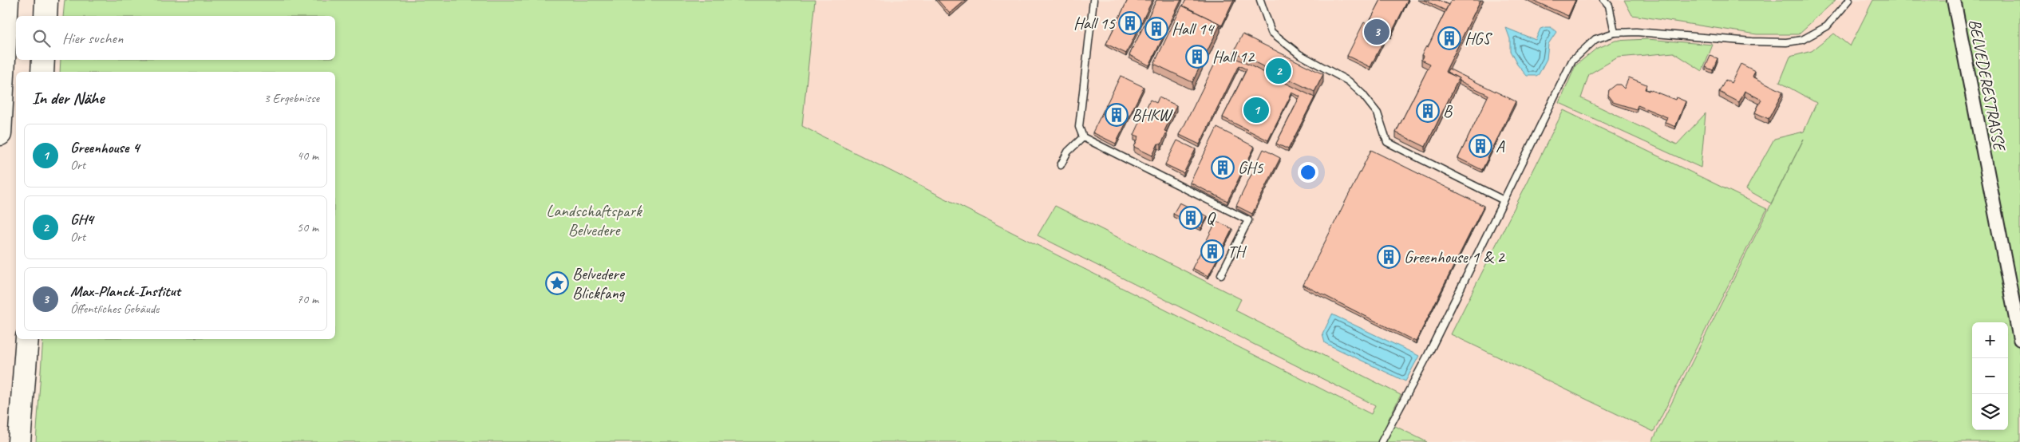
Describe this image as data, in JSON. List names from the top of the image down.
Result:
{
  "streets": {
    "street": ["BELVEDERESTRASSE"]
  },
  "parks": ["Landschaftspark Belvedere"],
  "places": {
    "building": [
      "Hall 15",
      "Hall 14",
      "HGS",
      "Hall 12",
      "B",
      "BHKW",
      "A",
      "GH5",
      "Q",
      "TH",
      "Greenhouse 1 & 2"
    ],
    "place": ["Belvedere Blickfang"]
  },
  "page": {
    "search": "Hier suchen",
    "pins": ["3", "2", "1"],
    "heading": ["In der Nähe", "3 Ergebnisse"],
    "list": [
      {
        "mark": "1",
        "name": "Greenhouse 4",
        "note": "Ort",
        "value": "40 m"
      },
      {
        "mark": "2",
        "name": "GH4",
        "note": "Ort",
        "value": "50 m"
      },
      {
        "mark": "3",
        "name": "Max-Planck-Institut",
        "note": "Öffentliches Gebäude",
        "value": "70 m"
      }
    ],
    "map_buttons": ["+", "−"]
  }
}
